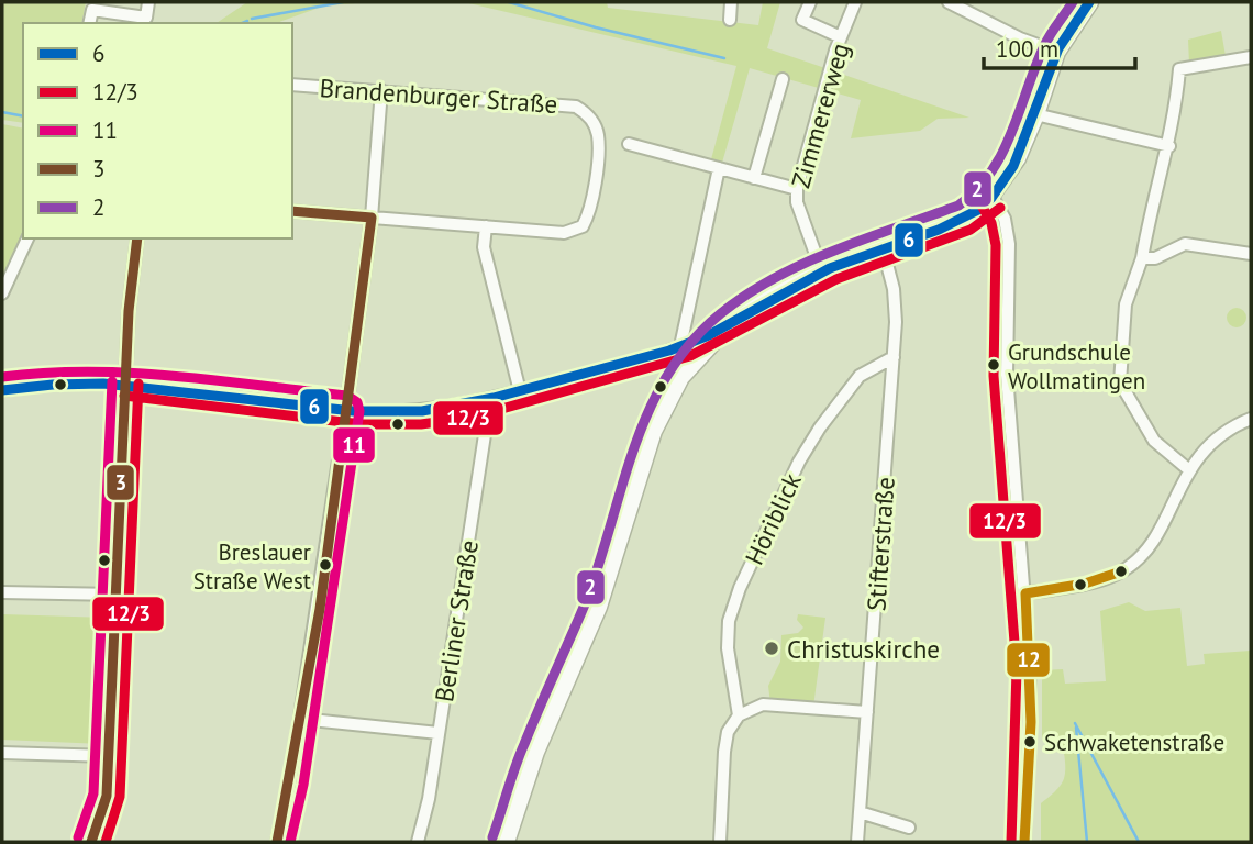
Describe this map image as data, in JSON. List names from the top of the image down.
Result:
{
  "streets": {
    "street": [
      "Brandenburger Straße",
      "Zimmererweg",
      "Höriblick",
      "Stifterstraße",
      "Berliner Straße"
    ]
  },
  "crossings": [
    ["Höriblick", "Stifterstraße"]
  ],
  "places": [
    "Grundschule Wollmatingen",
    "Breslauer Straße West",
    "Christuskirche",
    "Schwaketenstraße"
  ],
  "lines": [
    "transit line 6",
    "transit line 2",
    "transit line 12/3",
    "transit line 3",
    "transit line 11",
    "transit line 12"
  ],
  "legend": [
    "6",
    "12/3",
    "11",
    "3",
    "2"
  ],
  "scale_bar": "100 m"
}
